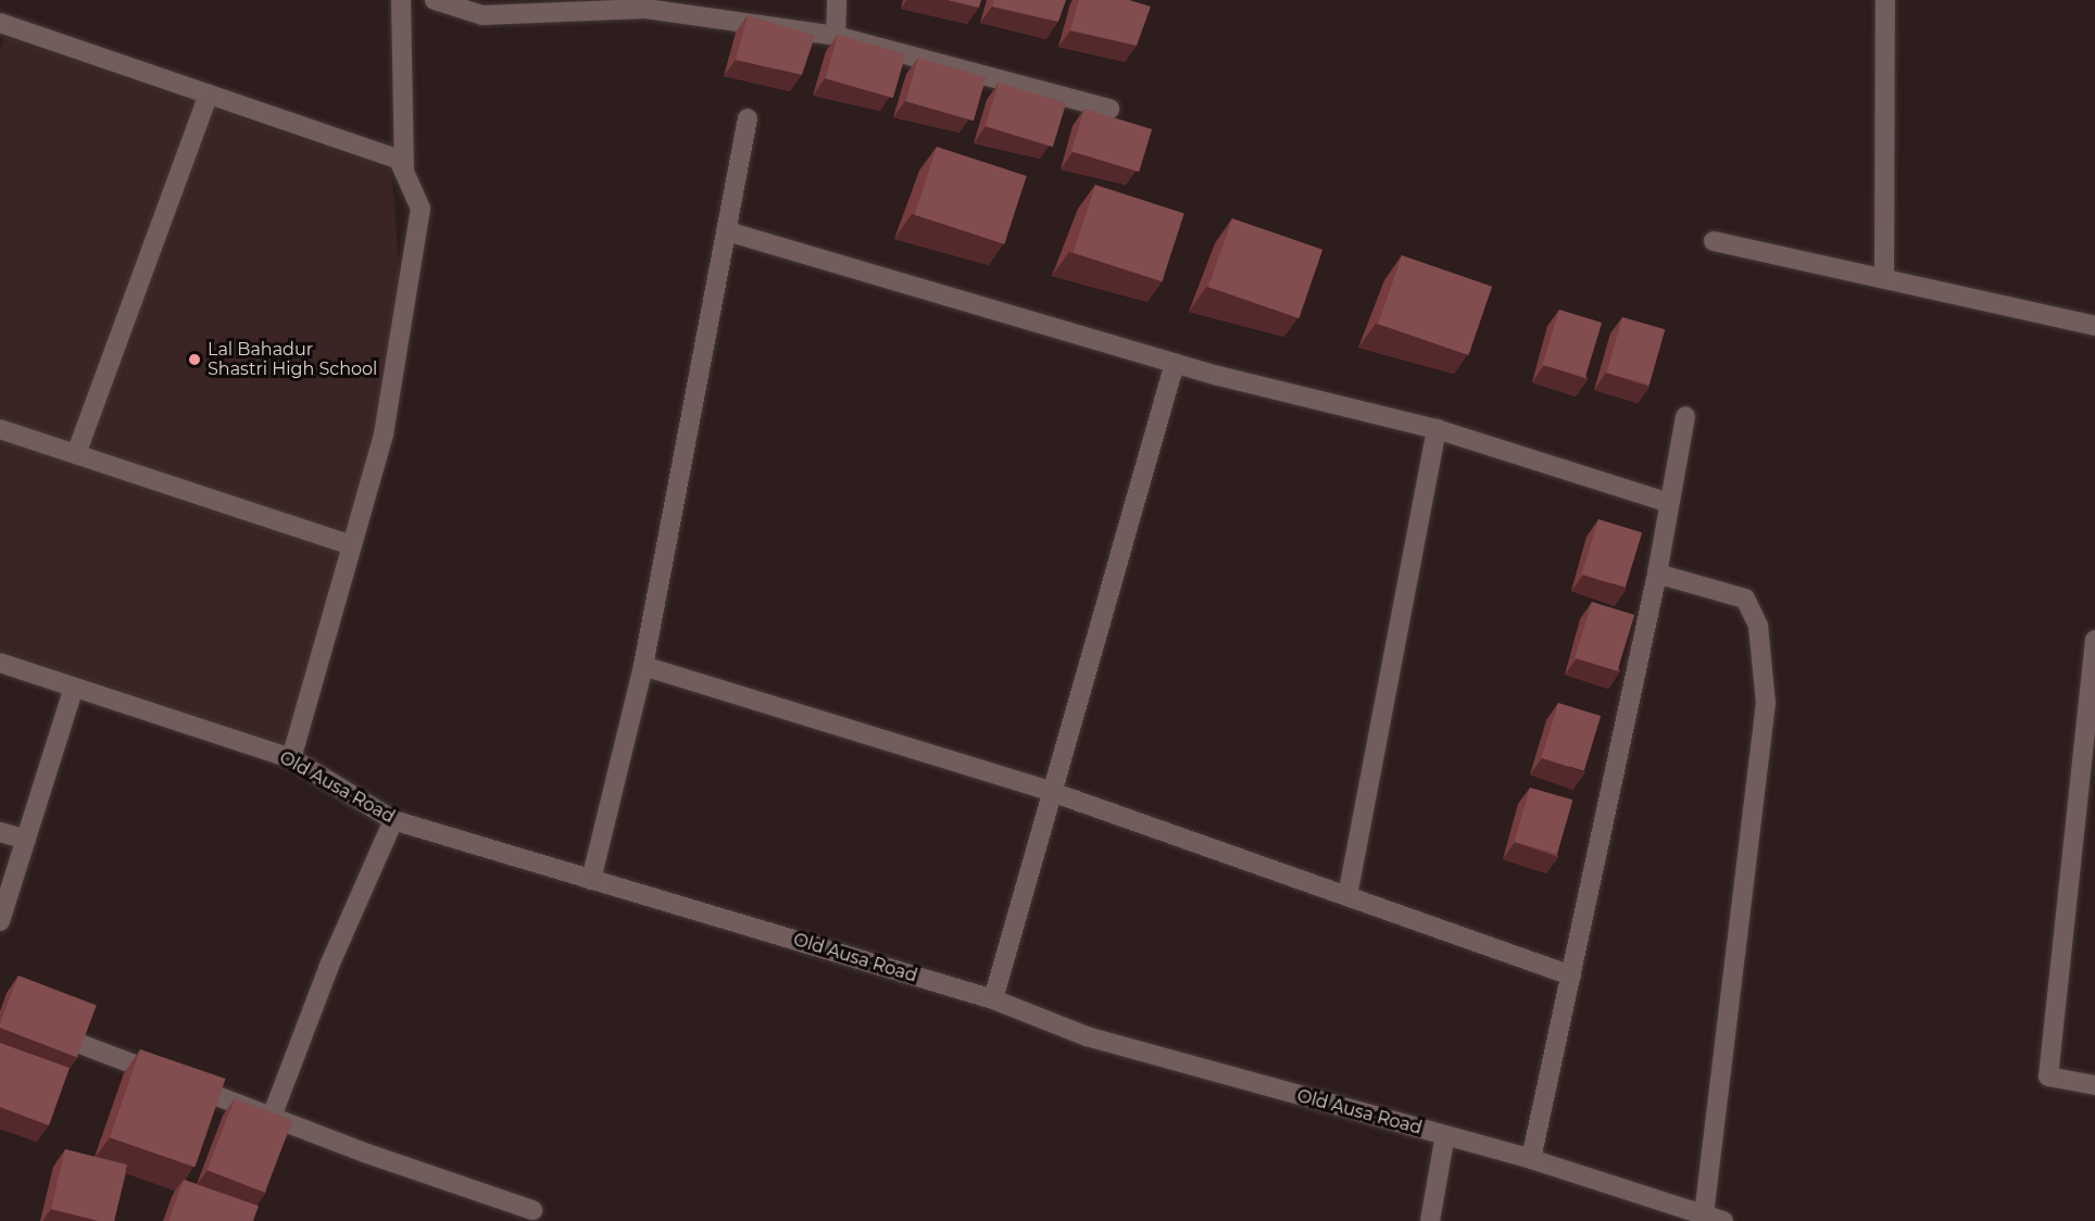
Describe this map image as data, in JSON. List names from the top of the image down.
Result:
{
  "streets": {
    "street": ["Old Ausa Road"]
  },
  "places": ["Lal Bahadur Shastri High School"]
}
